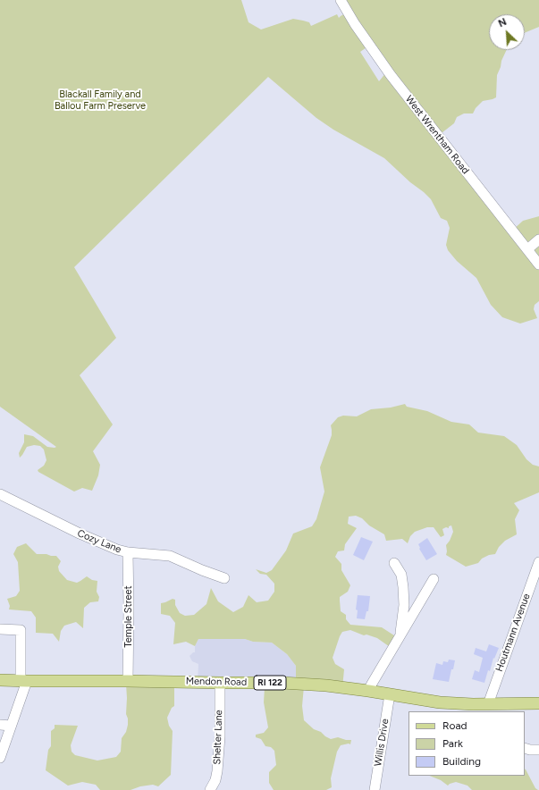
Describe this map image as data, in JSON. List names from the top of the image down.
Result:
{
  "streets": {
    "main road": ["Mendon Road", "RI 122"],
    "street": [
      "West Wrentham Road",
      "Cozy Lane",
      "Temple Street",
      "Houtmann Avenue",
      "Shelter Lane",
      "Willis Drive"
    ]
  },
  "crossings": [
    ["Cozy Lane", "Temple Street"],
    ["Temple Street", "Mendon Road"],
    ["Houtmann Avenue", "Mendon Road"],
    ["Mendon Road", "Shelter Lane"],
    ["Mendon Road", "Willis Drive"]
  ],
  "parks": ["Blackall Family and Ballou Farm Preserve"],
  "legend": ["Road", "Park", "Building"],
  "north": "top left"
}
